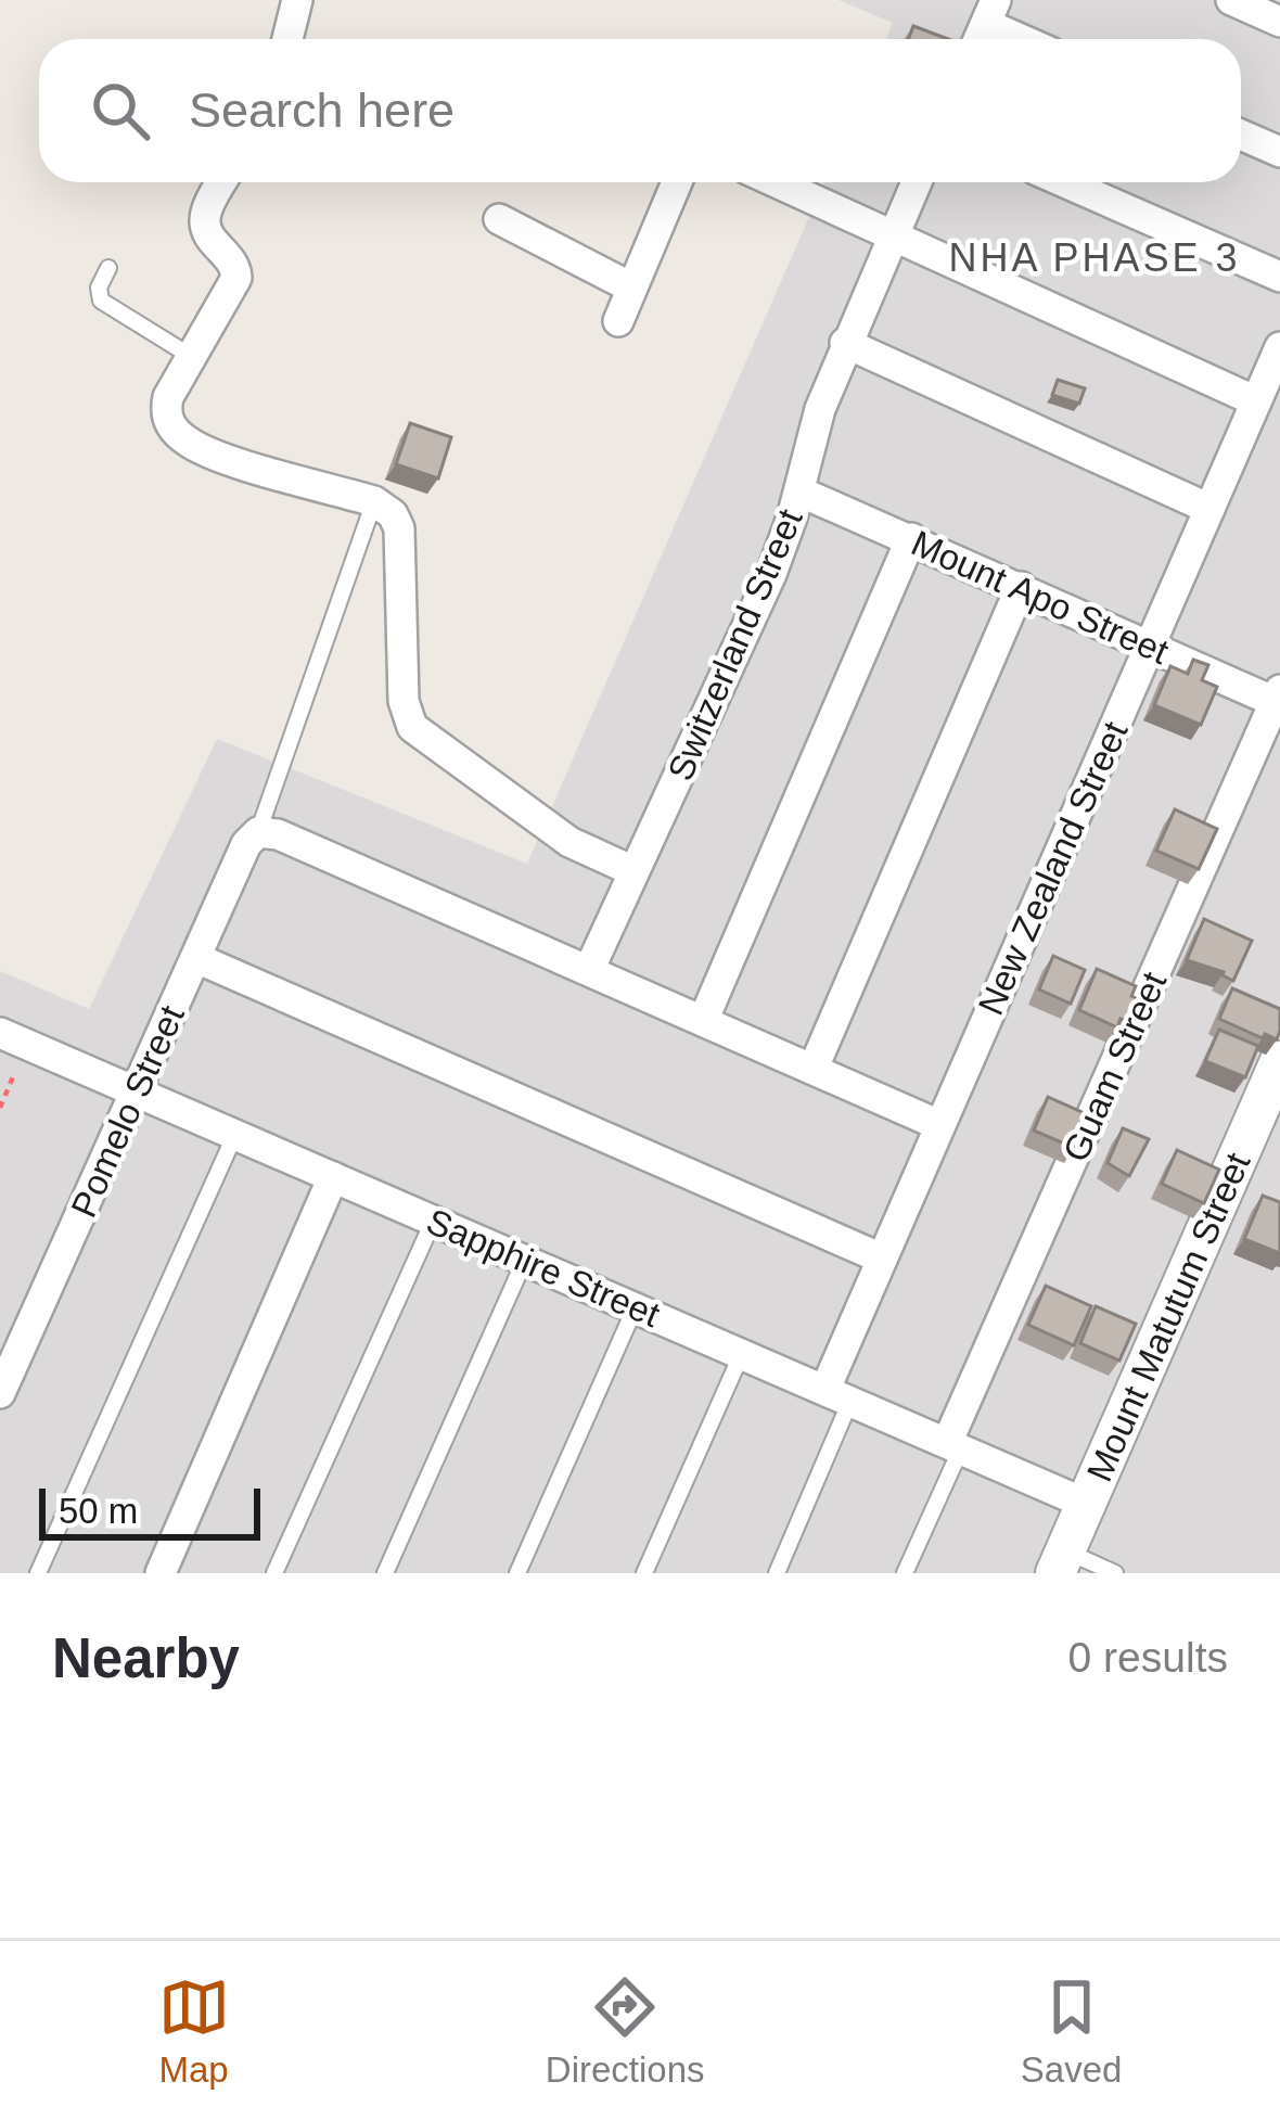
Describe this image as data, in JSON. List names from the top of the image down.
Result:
{
  "streets": {
    "street": [
      "Mount Apo Street",
      "Switzerland Street",
      "New Zealand Street",
      "Guam Street",
      "Pomelo Street",
      "Sapphire Street",
      "Mount Matutum Street"
    ]
  },
  "crossings": [
    ["Mount Apo Street", "Switzerland Street"],
    ["Mount Apo Street", "New Zealand Street"],
    ["Mount Apo Street", "Guam Street"],
    ["New Zealand Street", "Sapphire Street"],
    ["Guam Street", "Sapphire Street"],
    ["Pomelo Street", "Sapphire Street"],
    ["Sapphire Street", "Mount Matutum Street"]
  ],
  "districts": ["NHA PHASE 3"],
  "scale_bar": "50 m",
  "page": {
    "search": "Search here",
    "scale": "50 m",
    "heading": ["Nearby", "0 results"],
    "nav": ["Map", "Directions", "Saved"]
  }
}
